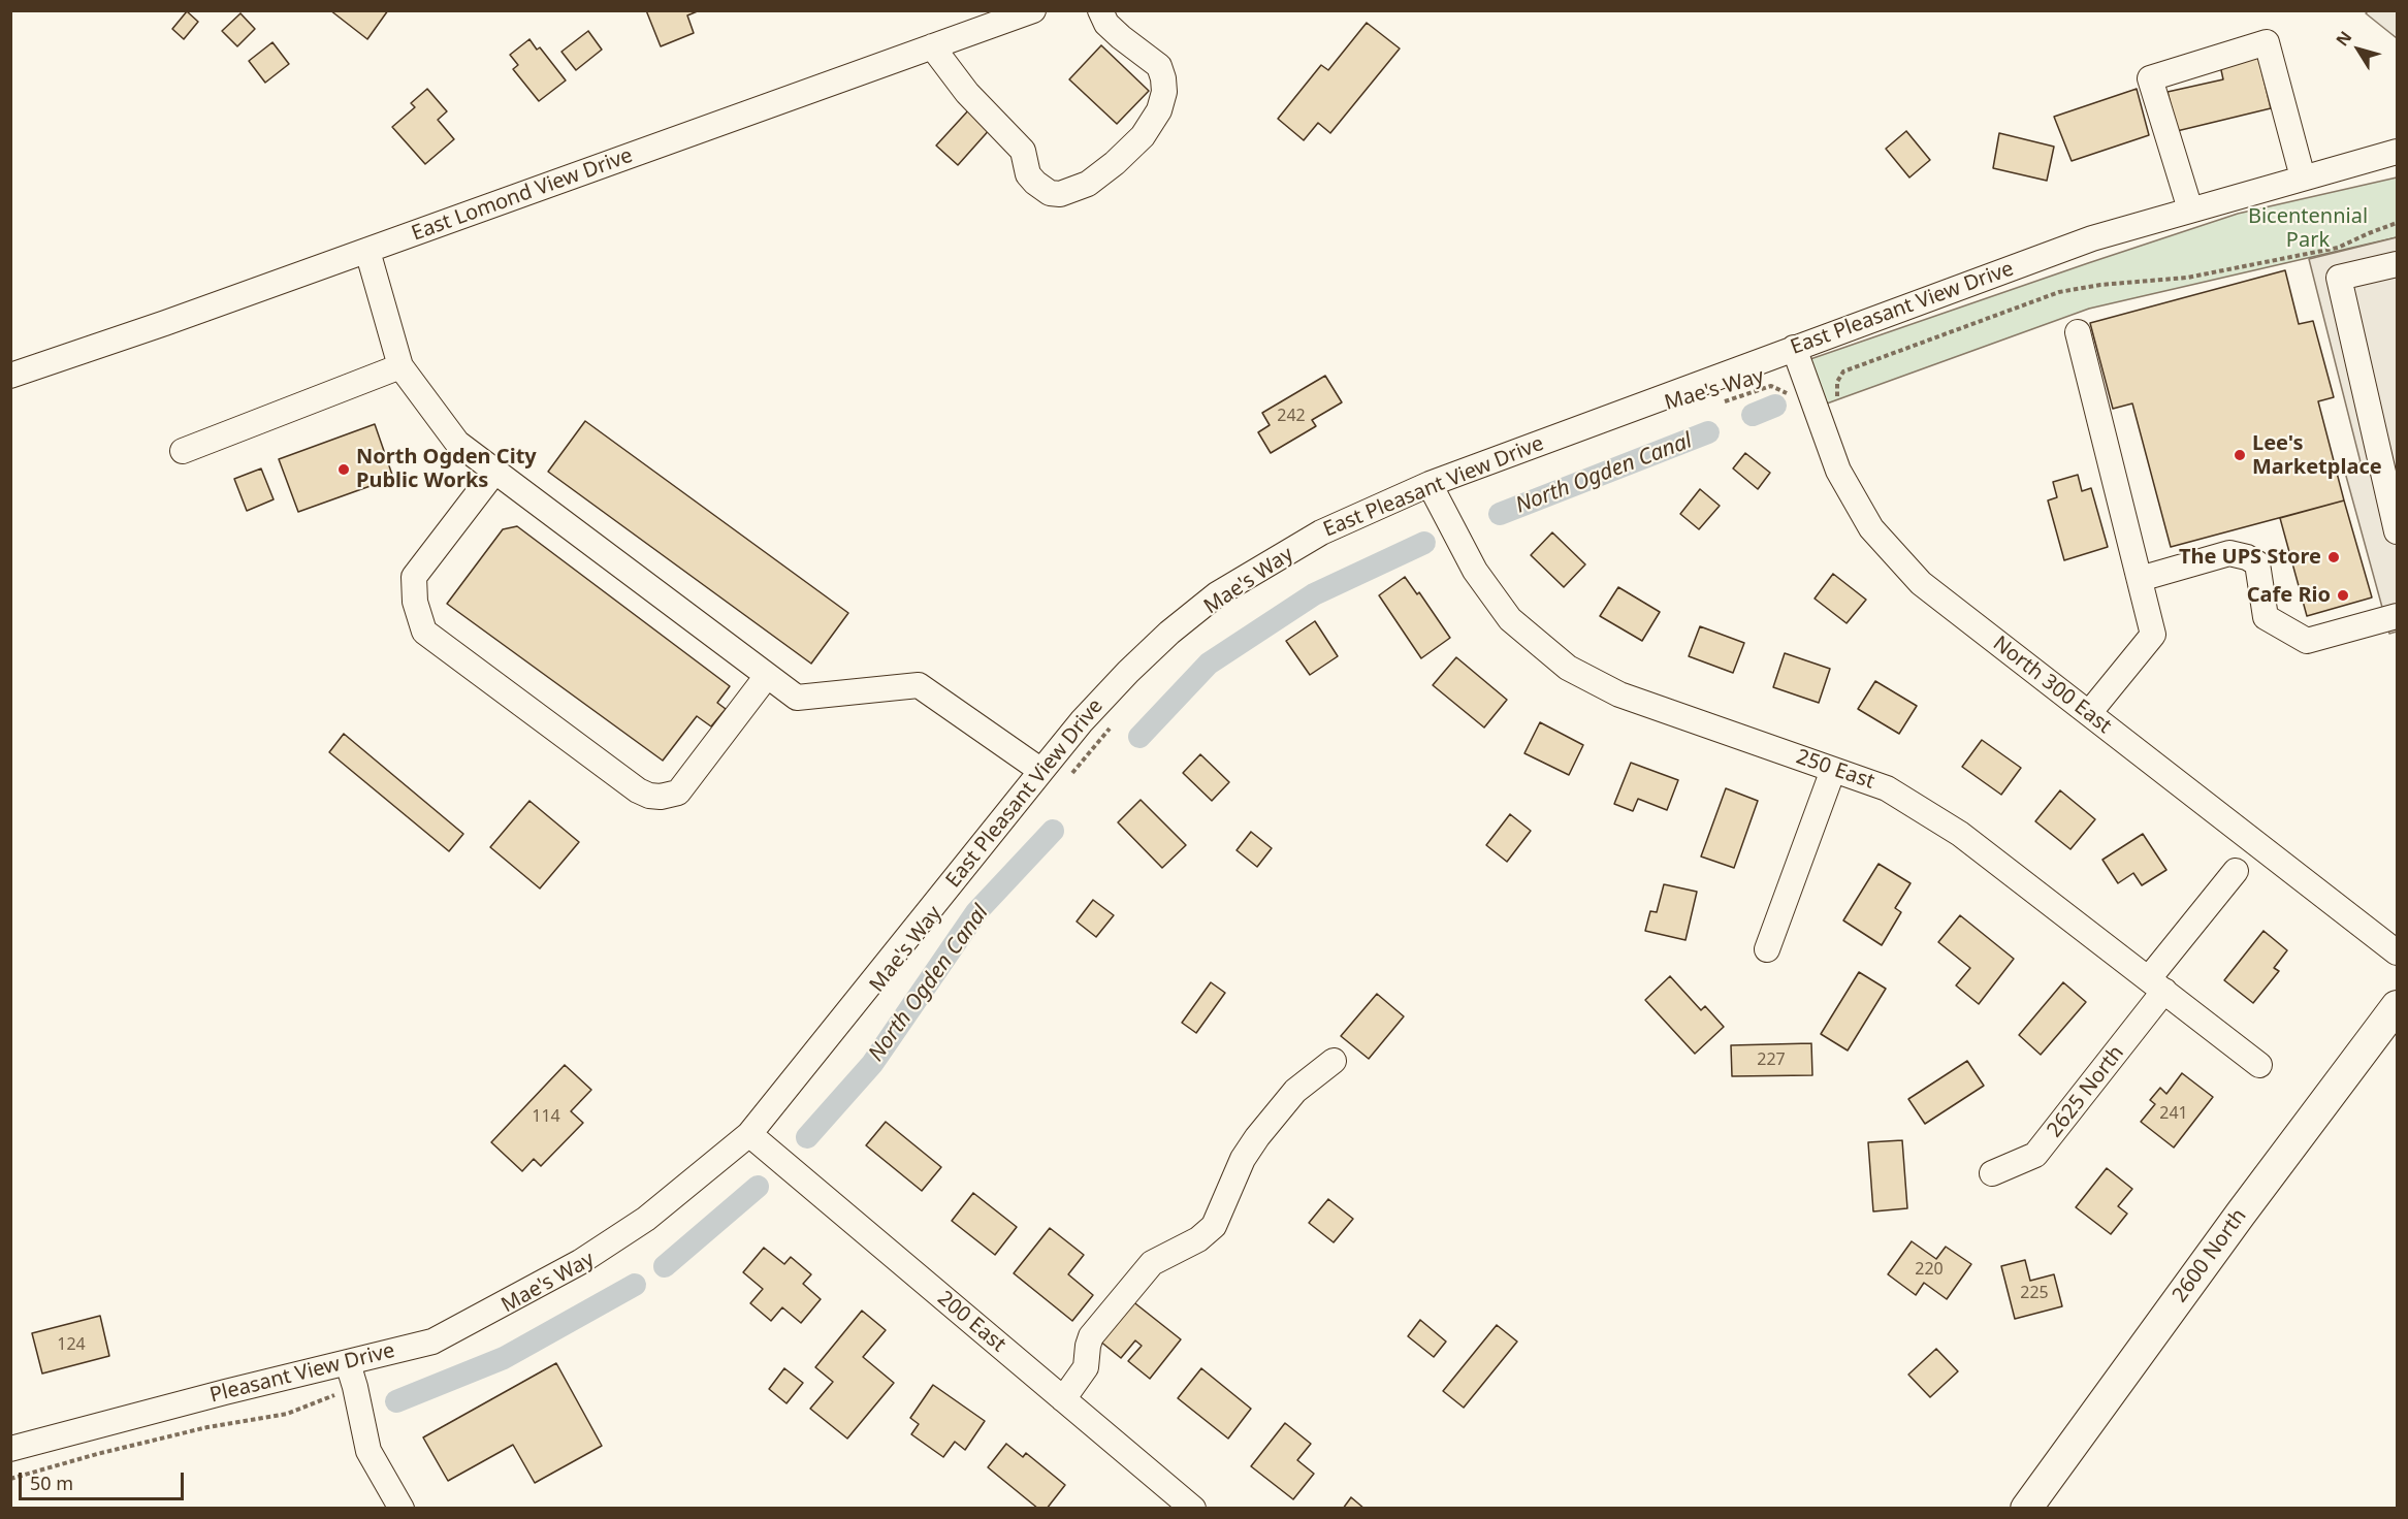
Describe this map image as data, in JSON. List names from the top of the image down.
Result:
{
  "streets": {
    "main road": ["2600 North"],
    "street": [
      "East Lomond View Drive",
      "East Pleasant View Drive",
      "North 300 East",
      "250 East",
      "2625 North",
      "200 East",
      "Pleasant View Drive"
    ],
    "path": ["Mae's Way"]
  },
  "crossings": [
    ["East Pleasant View Drive", "North 300 East"],
    ["East Pleasant View Drive", "250 East"],
    ["East Pleasant View Drive", "200 East"],
    ["East Pleasant View Drive", "Pleasant View Drive"],
    ["250 East", "2625 North"]
  ],
  "water": ["North Ogden Canal"],
  "parks": ["Bicentennial Park"],
  "places": [
    "Lee's Marketplace",
    "North Ogden City Public Works",
    "The UPS Store",
    "Cafe Rio"
  ],
  "house_numbers": [
    "242",
    "227",
    "241",
    "114",
    "220",
    "225",
    "124"
  ],
  "scale_bar": "50 m",
  "north": "top left"
}
